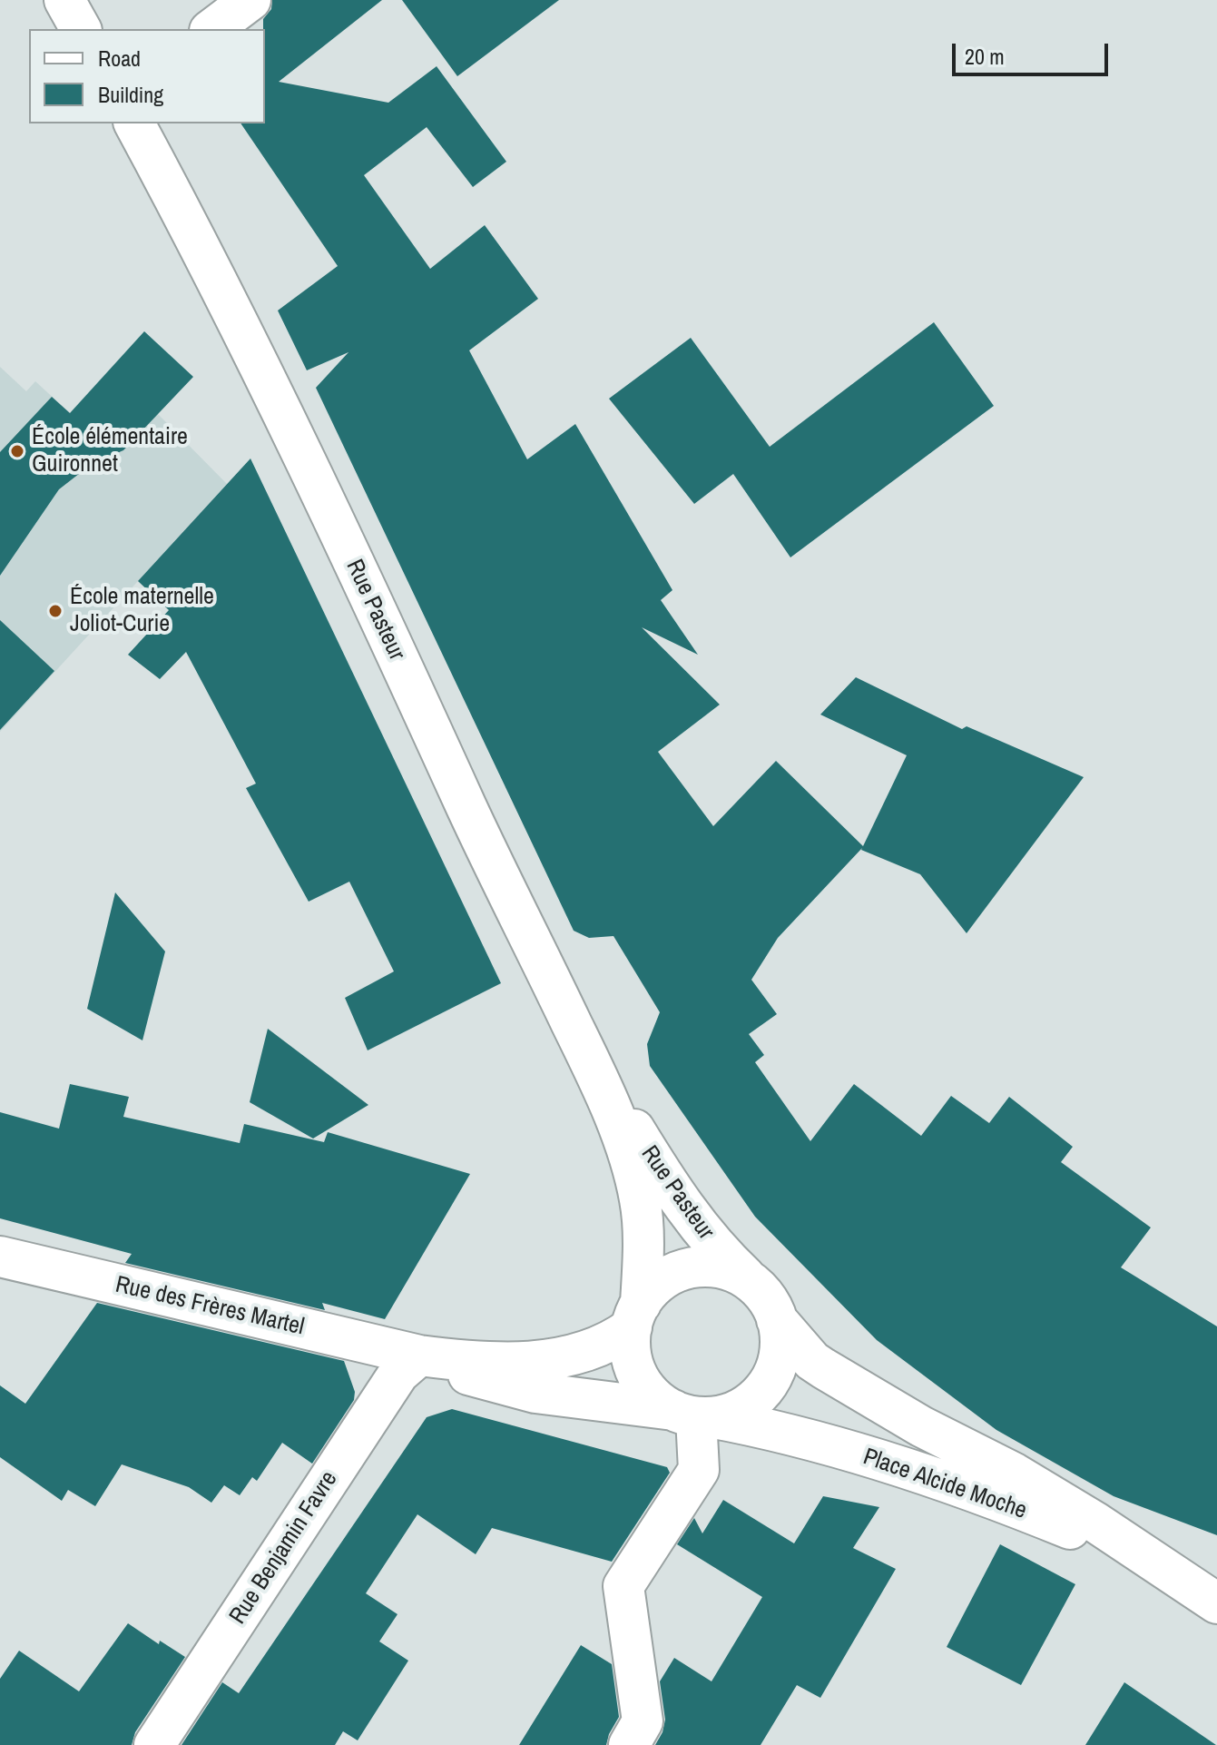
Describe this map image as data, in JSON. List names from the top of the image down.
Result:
{
  "streets": {
    "street": [
      "Rue Pasteur",
      "Rue des Frères Martel",
      "Place Alcide Moche",
      "Rue Benjamin Favre"
    ]
  },
  "crossings": [
    ["Rue Pasteur", "Rue des Frères Martel"],
    ["Rue Pasteur", "Place Alcide Moche"],
    ["Rue des Frères Martel", "Place Alcide Moche"],
    ["Rue des Frères Martel", "Rue Benjamin Favre"]
  ],
  "places": ["École élémentaire Guironnet", "École maternelle Joliot-Curie"],
  "legend": ["Road", "Building"],
  "scale_bar": "20 m"
}
